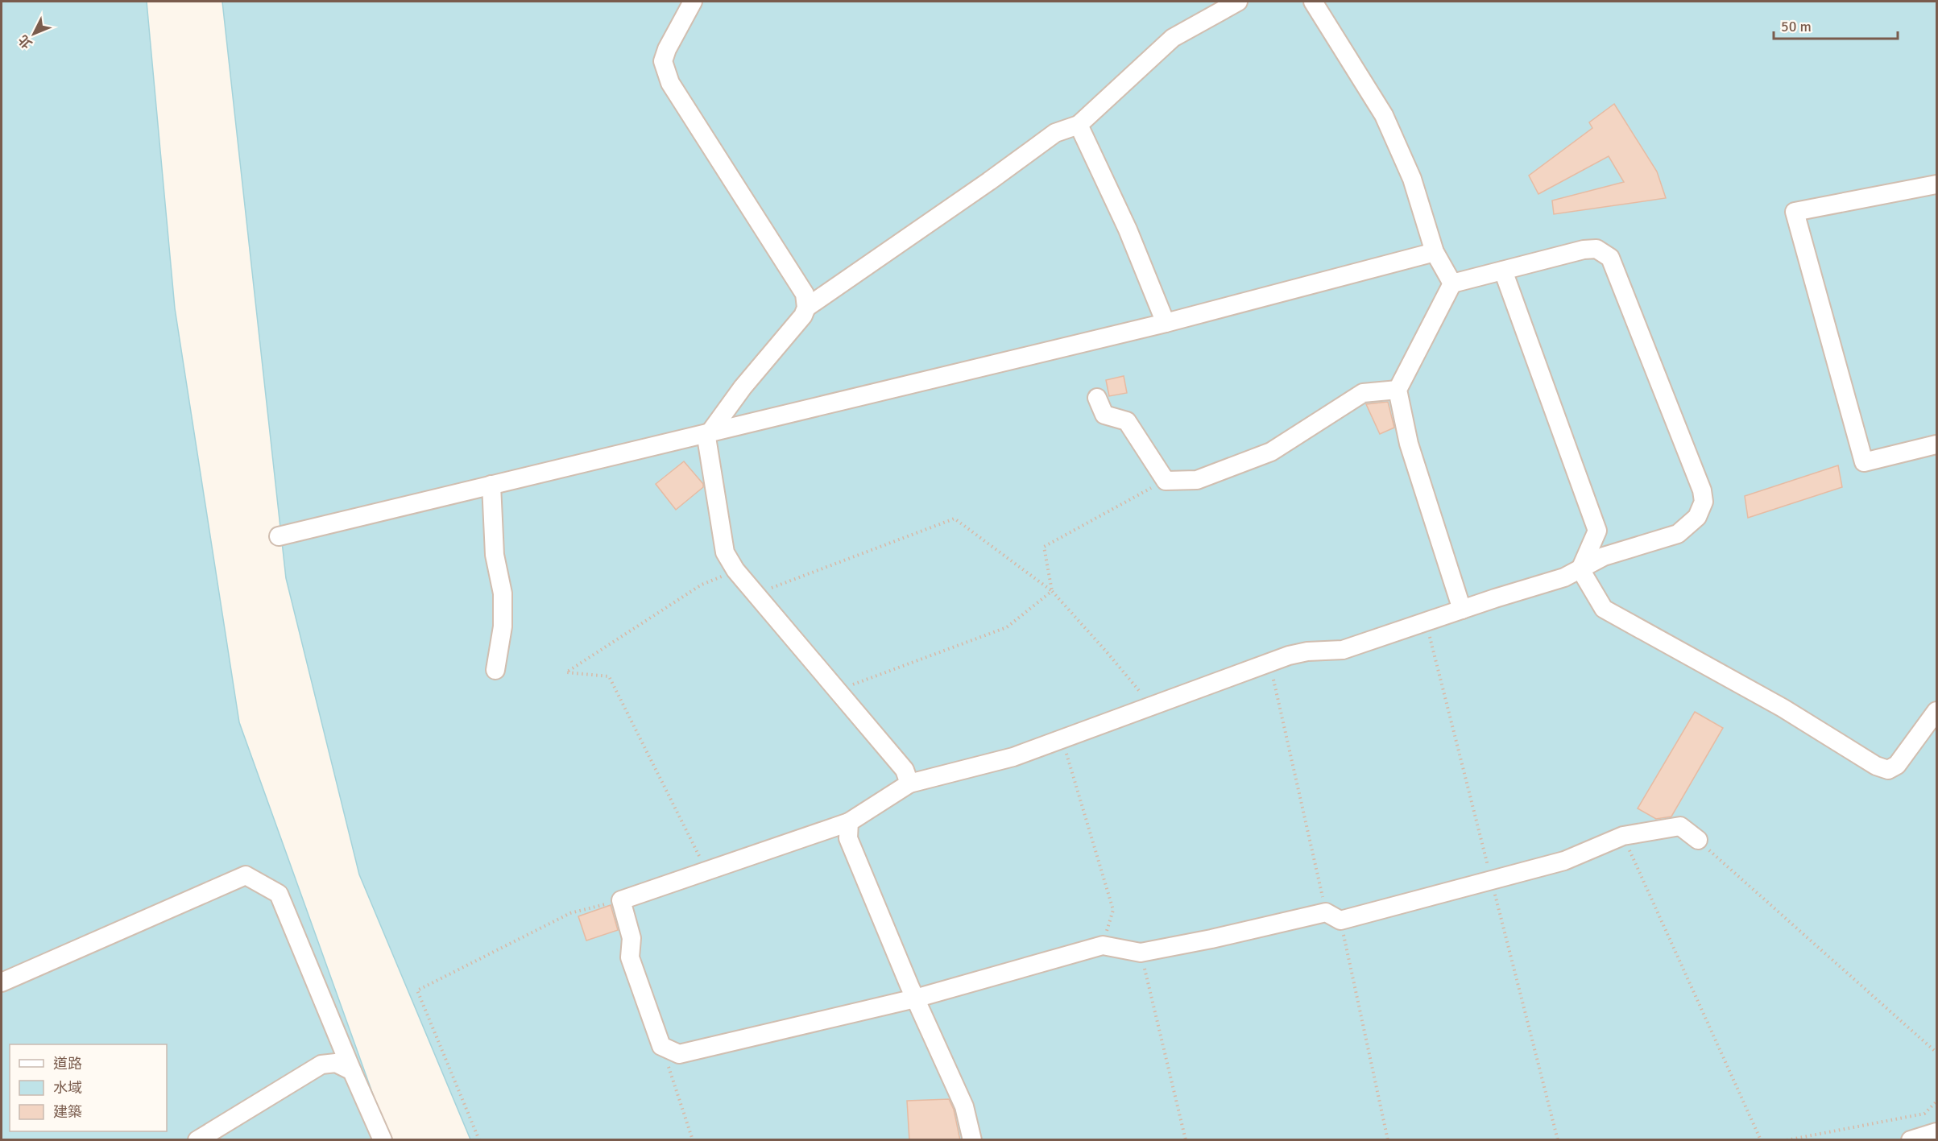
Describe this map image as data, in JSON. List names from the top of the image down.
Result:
{
  "legend": ["道路", "水域", "建築"],
  "scale_bar": "50 m",
  "north": "bottom left"
}
